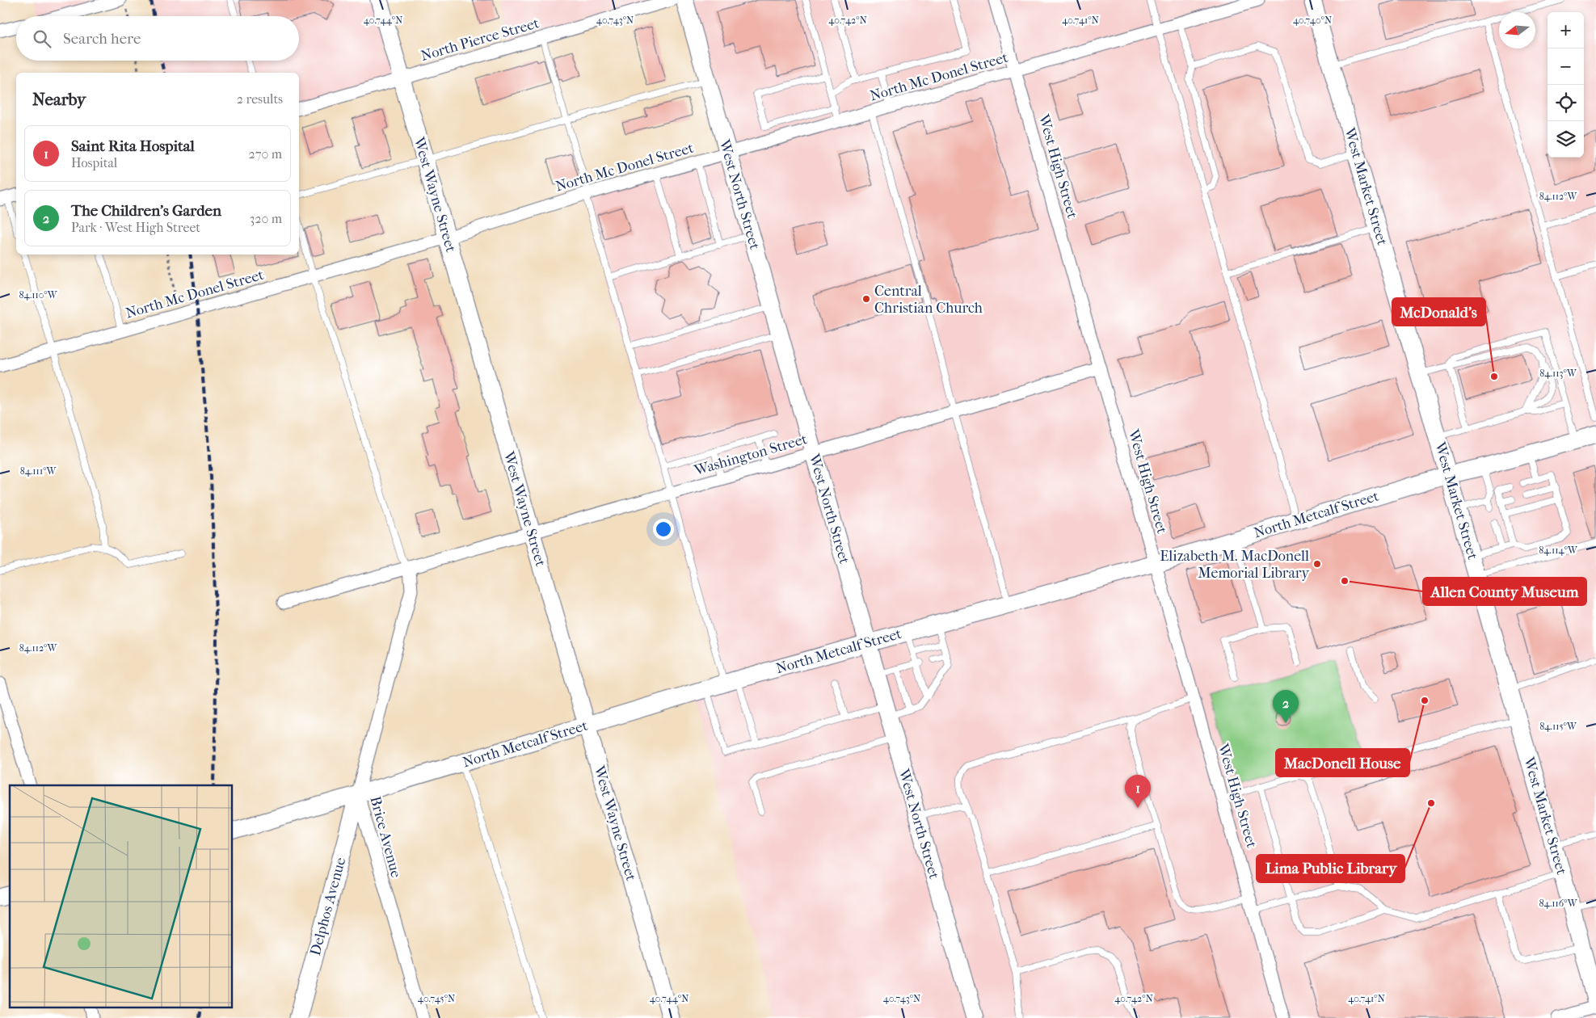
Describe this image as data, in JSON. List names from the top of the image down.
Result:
{
  "streets": {
    "street": [
      "North Pierce Street",
      "North Mc Donel Street",
      "West High Street",
      "West Market Street",
      "West Wayne Street",
      "West North Street",
      "Washington Street",
      "North Metcalf Street",
      "Brice Avenue",
      "Delphos Avenue"
    ]
  },
  "crossings": [
    ["North Pierce Street", "West Wayne Street"],
    ["North Mc Donel Street", "West High Street"],
    ["North Mc Donel Street", "West Wayne Street"],
    ["North Mc Donel Street", "West North Street"],
    ["West High Street", "Washington Street"],
    ["West High Street", "North Metcalf Street"],
    ["West Market Street", "North Metcalf Street"],
    ["West Wayne Street", "Washington Street"],
    ["West Wayne Street", "North Metcalf Street"],
    ["West North Street", "Washington Street"],
    ["West North Street", "North Metcalf Street"],
    ["Washington Street", "Brice Avenue"],
    ["North Metcalf Street", "Brice Avenue"],
    ["North Metcalf Street", "Delphos Avenue"],
    ["Brice Avenue", "Delphos Avenue"]
  ],
  "places": [
    "Central Christian Church",
    "McDonald's",
    "Elizabeth M. MacDonell Memorial Library",
    "Allen County Museum",
    "MacDonell House",
    "Lima Public Library"
  ],
  "north": "left",
  "page": {
    "map_buttons": ["+", "−"],
    "search": "Search here",
    "heading": ["Nearby", "2 results"],
    "list": [
      {
        "mark": "1",
        "name": "Saint Rita Hospital",
        "note": "Hospital",
        "value": "270 m"
      },
      {
        "mark": "2",
        "name": "The Children’s Garden",
        "note": "Park · West High Street",
        "value": "320 m"
      }
    ],
    "pins": ["2", "1"]
  },
  "coordinates": [
    "40.744°N",
    "40.743°N",
    "40.742°N",
    "40.741°N",
    "40.740°N",
    "84.112°W",
    "84.110°W",
    "84.113°W",
    "84.111°W",
    "84.114°W",
    "84.115°W",
    "84.116°W",
    "40.745°N"
  ]
}
